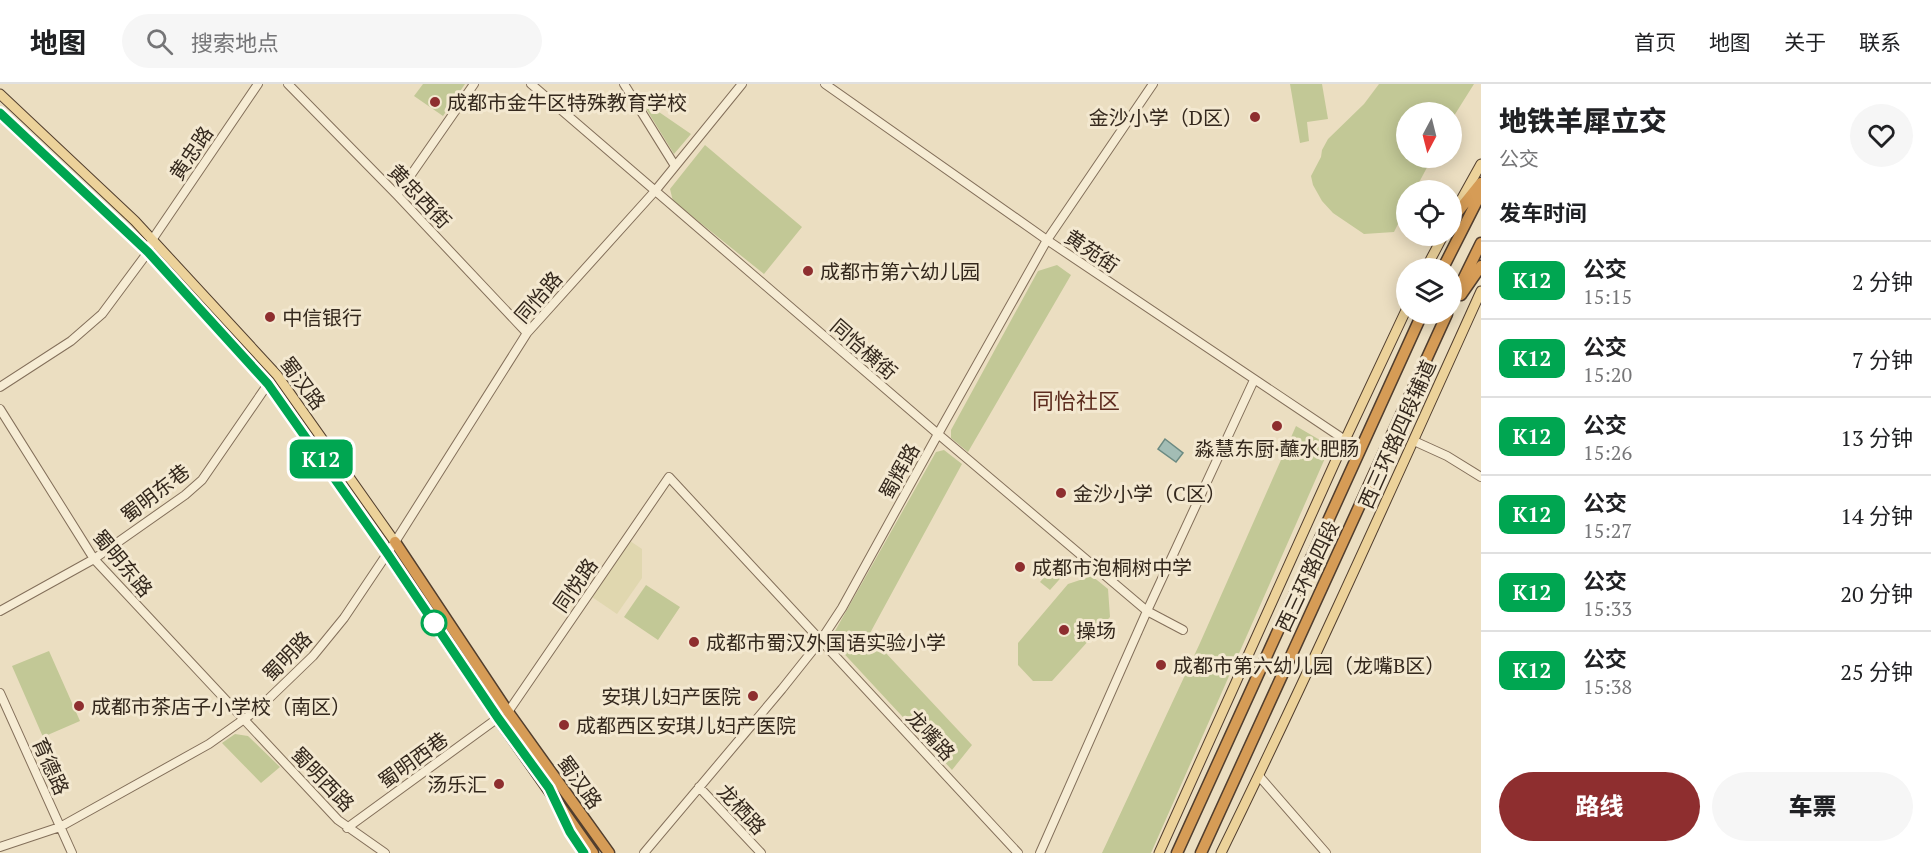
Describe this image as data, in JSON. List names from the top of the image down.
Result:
{
  "streets": {
    "highway": ["蜀汉路", "西三环路四段"],
    "main road": ["西三环路四段辅道"],
    "street": [
      "黄忠路",
      "黄忠西街",
      "黄苑街",
      "同怡路",
      "同怡横街",
      "蜀辉路",
      "蜀明东巷",
      "蜀明东路",
      "同悦路",
      "蜀明路",
      "龙嘴路",
      "蜀明西巷",
      "育德路",
      "蜀明西路",
      "龙栖路"
    ]
  },
  "crossings": [
    ["黄忠路", "蜀汉路"],
    ["黄忠西街", "同怡路"],
    ["黄苑街", "蜀辉路"],
    ["同怡路", "同怡横街"],
    ["同怡路", "蜀汉路"],
    ["同怡路", "蜀明路"],
    ["同怡横街", "蜀辉路"],
    ["蜀汉路", "蜀明东巷"],
    ["蜀汉路", "同悦路"],
    ["蜀汉路", "蜀明路"],
    ["蜀汉路", "蜀明西巷"],
    ["蜀辉路", "龙嘴路"],
    ["蜀辉路", "龙栖路"],
    ["蜀明东巷", "蜀明东路"],
    ["蜀明东路", "蜀明路"],
    ["蜀明东路", "蜀明西路"],
    ["同悦路", "龙嘴路"],
    ["同悦路", "蜀明西巷"],
    ["蜀明路", "育德路"],
    ["蜀明路", "蜀明西路"],
    ["蜀明西巷", "蜀明西路"]
  ],
  "districts": ["同怡社区"],
  "places": [
    "成都市金牛区特殊教育学校",
    "金沙小学（D区）",
    "成都市第六幼儿园",
    "中信银行",
    "淼慧东厨·蘸水肥肠",
    "金沙小学（C区）",
    "成都市泡桐树中学",
    "操场",
    "成都市蜀汉外国语实验小学",
    "成都市第六幼儿园（龙嘴B区）",
    "安琪儿妇产医院",
    "成都市茶店子小学校（南区）",
    "成都西区安琪儿妇产医院",
    "汤乐汇"
  ],
  "lines": ["bus line K12"],
  "north": "bottom",
  "page": {
    "header": "地图",
    "search": "搜索地点",
    "nav": [
      "首页",
      "地图",
      "关于",
      "联系"
    ],
    "on_map": "K12",
    "heading": [
      ["地铁羊犀立交", "公交"],
      "发车时间"
    ],
    "list": [
      {
        "mark": "K12",
        "name": "公交",
        "note": "15:15",
        "value": "2 分钟"
      },
      {
        "mark": "K12",
        "name": "公交",
        "note": "15:20",
        "value": "7 分钟"
      },
      {
        "mark": "K12",
        "name": "公交",
        "note": "15:26",
        "value": "13 分钟"
      },
      {
        "mark": "K12",
        "name": "公交",
        "note": "15:27",
        "value": "14 分钟"
      },
      {
        "mark": "K12",
        "name": "公交",
        "note": "15:33",
        "value": "20 分钟"
      },
      {
        "mark": "K12",
        "name": "公交",
        "note": "15:38",
        "value": "25 分钟"
      }
    ],
    "buttons": ["路线", "车票"]
  }
}
